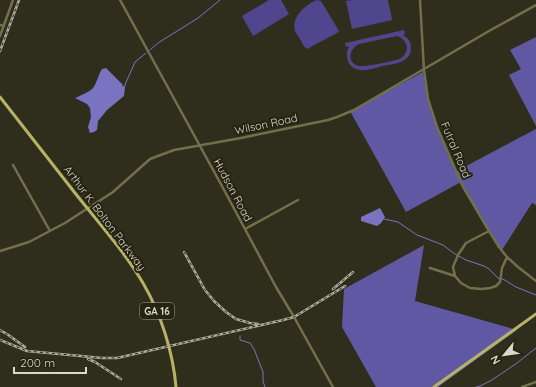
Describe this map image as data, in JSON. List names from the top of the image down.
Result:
{
  "streets": {
    "main road": ["Arthur K. Bolton Parkway", "GA 16"],
    "street": ["Wilson Road", "Futral Road", "Hudson Road"]
  },
  "crossings": [
    ["Wilson Road", "Futral Road"],
    ["Wilson Road", "Hudson Road"],
    ["Wilson Road", "Arthur K. Bolton Parkway"]
  ],
  "scale_bar": "200 m",
  "north": "bottom left"
}
